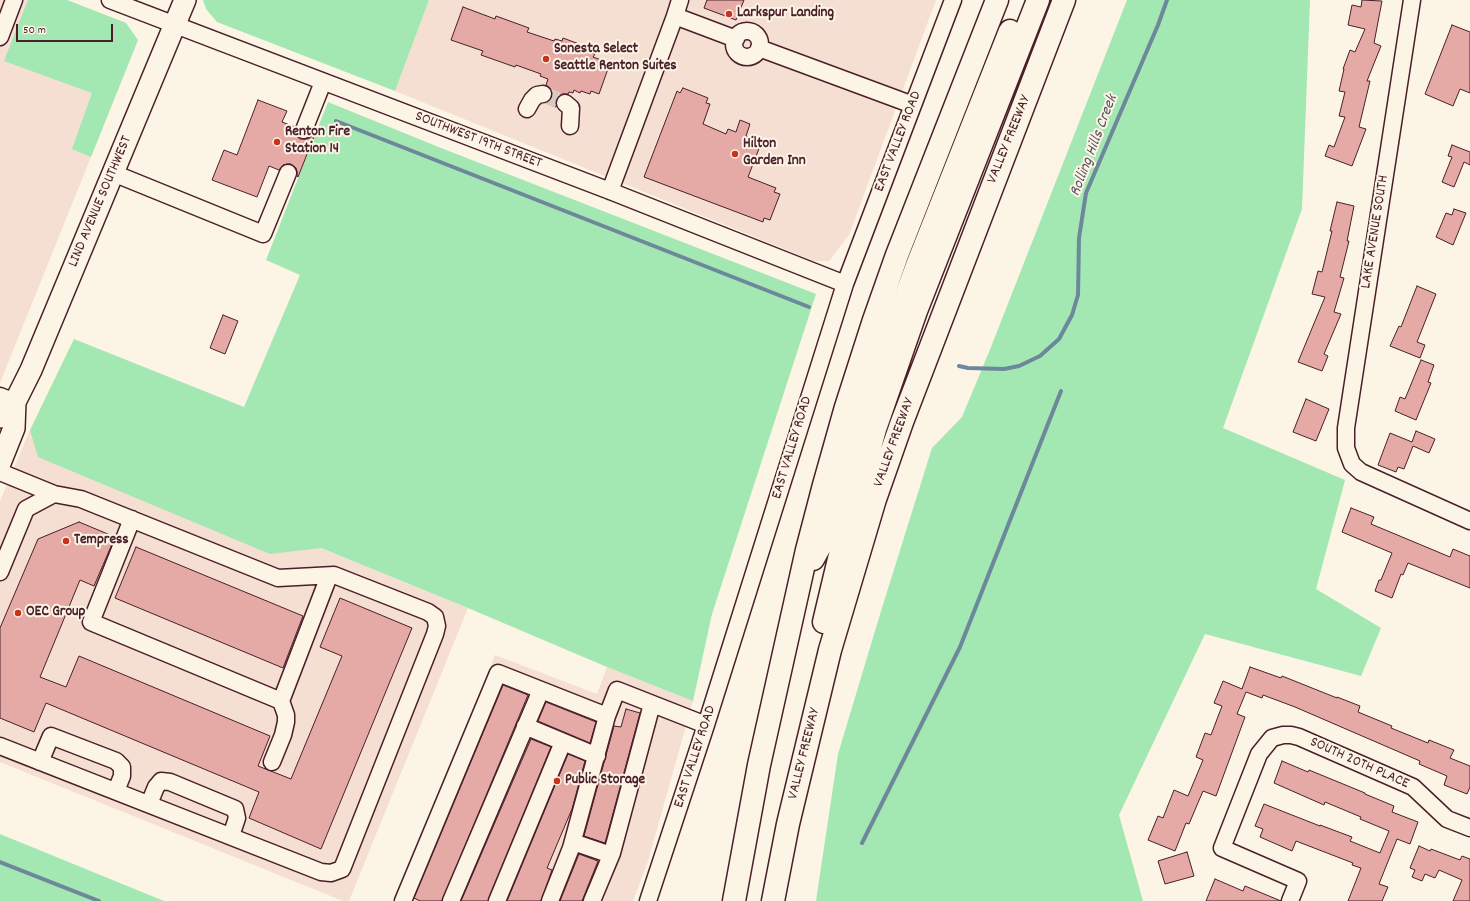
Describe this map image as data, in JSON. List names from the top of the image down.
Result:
{
  "streets": {
    "highway": ["VALLEY FREEWAY"],
    "main road": ["LIND AVENUE SOUTHWEST"],
    "street": [
      "SOUTHWEST 19TH STREET",
      "EAST VALLEY ROAD",
      "LAKE AVENUE SOUTH",
      "SOUTH 20TH PLACE"
    ]
  },
  "crossings": [
    ["SOUTHWEST 19TH STREET", "EAST VALLEY ROAD"],
    ["SOUTHWEST 19TH STREET", "LIND AVENUE SOUTHWEST"]
  ],
  "water": ["Rolling Hills Creek"],
  "places": [
    "Larkspur Landing",
    "Sonesta Select Seattle Renton Suites",
    "Renton Fire Station 14",
    "Hilton Garden Inn",
    "Tempress",
    "OEC Group",
    "Public Storage"
  ],
  "scale_bar": "50 m"
}
